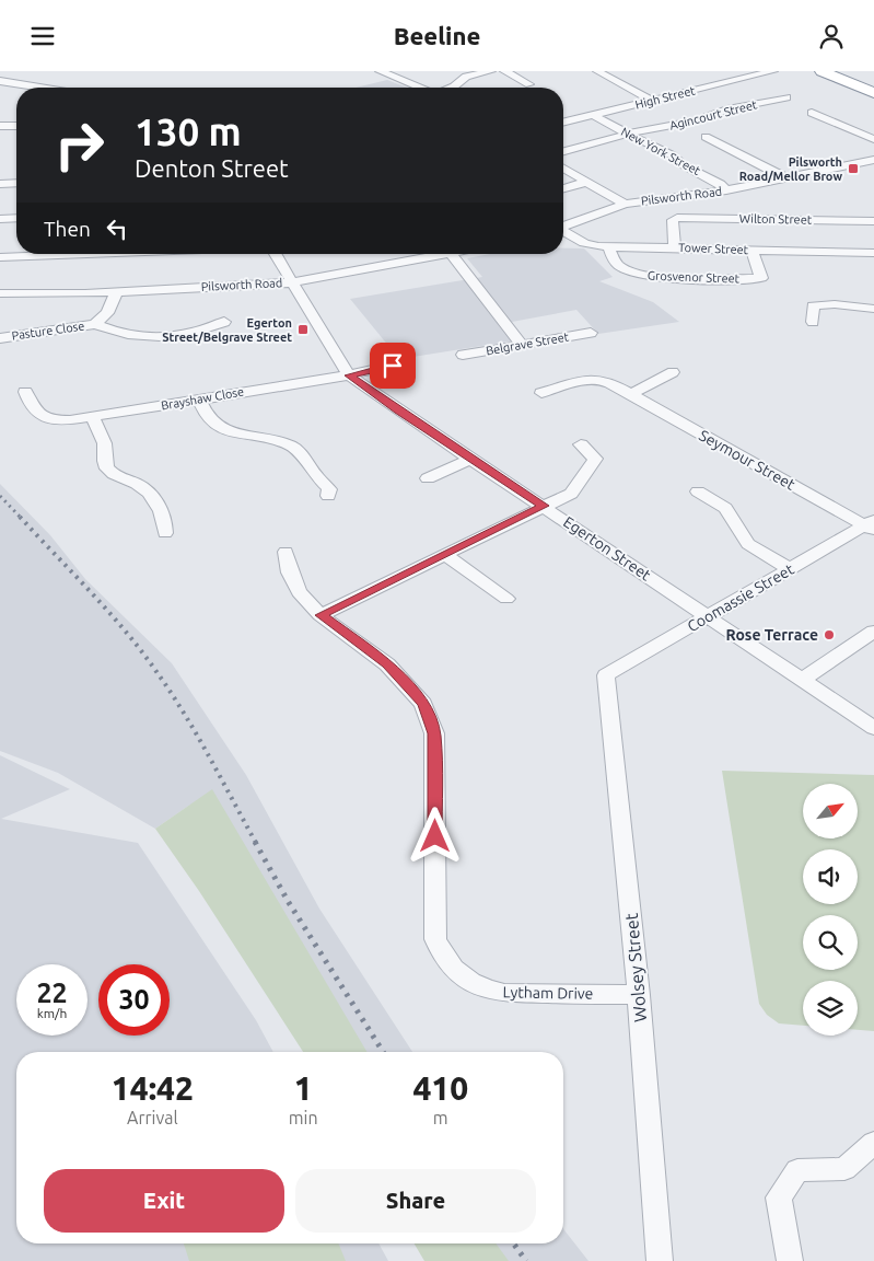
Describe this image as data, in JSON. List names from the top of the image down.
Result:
{
  "streets": {
    "street": [
      "High Street",
      "Agincourt Street",
      "New York Street",
      "Pilsworth Road",
      "Wilton Street",
      "Tower Street",
      "Grosvenor Street",
      "Pasture Close",
      "Belgrave Street",
      "Brayshaw Close",
      "Seymour Street",
      "Egerton Street",
      "Coomassie Street",
      "Wolsey Street",
      "Lytham Drive"
    ]
  },
  "crossings": [
    ["High Street", "New York Street"],
    ["Agincourt Street", "New York Street"],
    ["New York Street", "Pilsworth Road"],
    ["Pilsworth Road", "Egerton Street"],
    ["Wilton Street", "Tower Street"],
    ["Tower Street", "Grosvenor Street"],
    ["Brayshaw Close", "Egerton Street"],
    ["Seymour Street", "Coomassie Street"],
    ["Egerton Street", "Coomassie Street"],
    ["Coomassie Street", "Wolsey Street"],
    ["Wolsey Street", "Lytham Drive"]
  ],
  "places": {
    "transit": ["Pilsworth Road/Mellor Brow", "Egerton Street/Belgrave Street"],
    "other": ["Rose Terrace"]
  },
  "north": "top right",
  "page": {
    "header": "Beeline",
    "turn": ["130 m", "Denton Street"],
    "then": "Then",
    "speed": "22 km/h",
    "limit": "30",
    "eta": [
      "14:42",
      "Arrival",
      "1",
      "min",
      "410",
      "m"
    ],
    "buttons": ["Exit", "Share"]
  }
}
